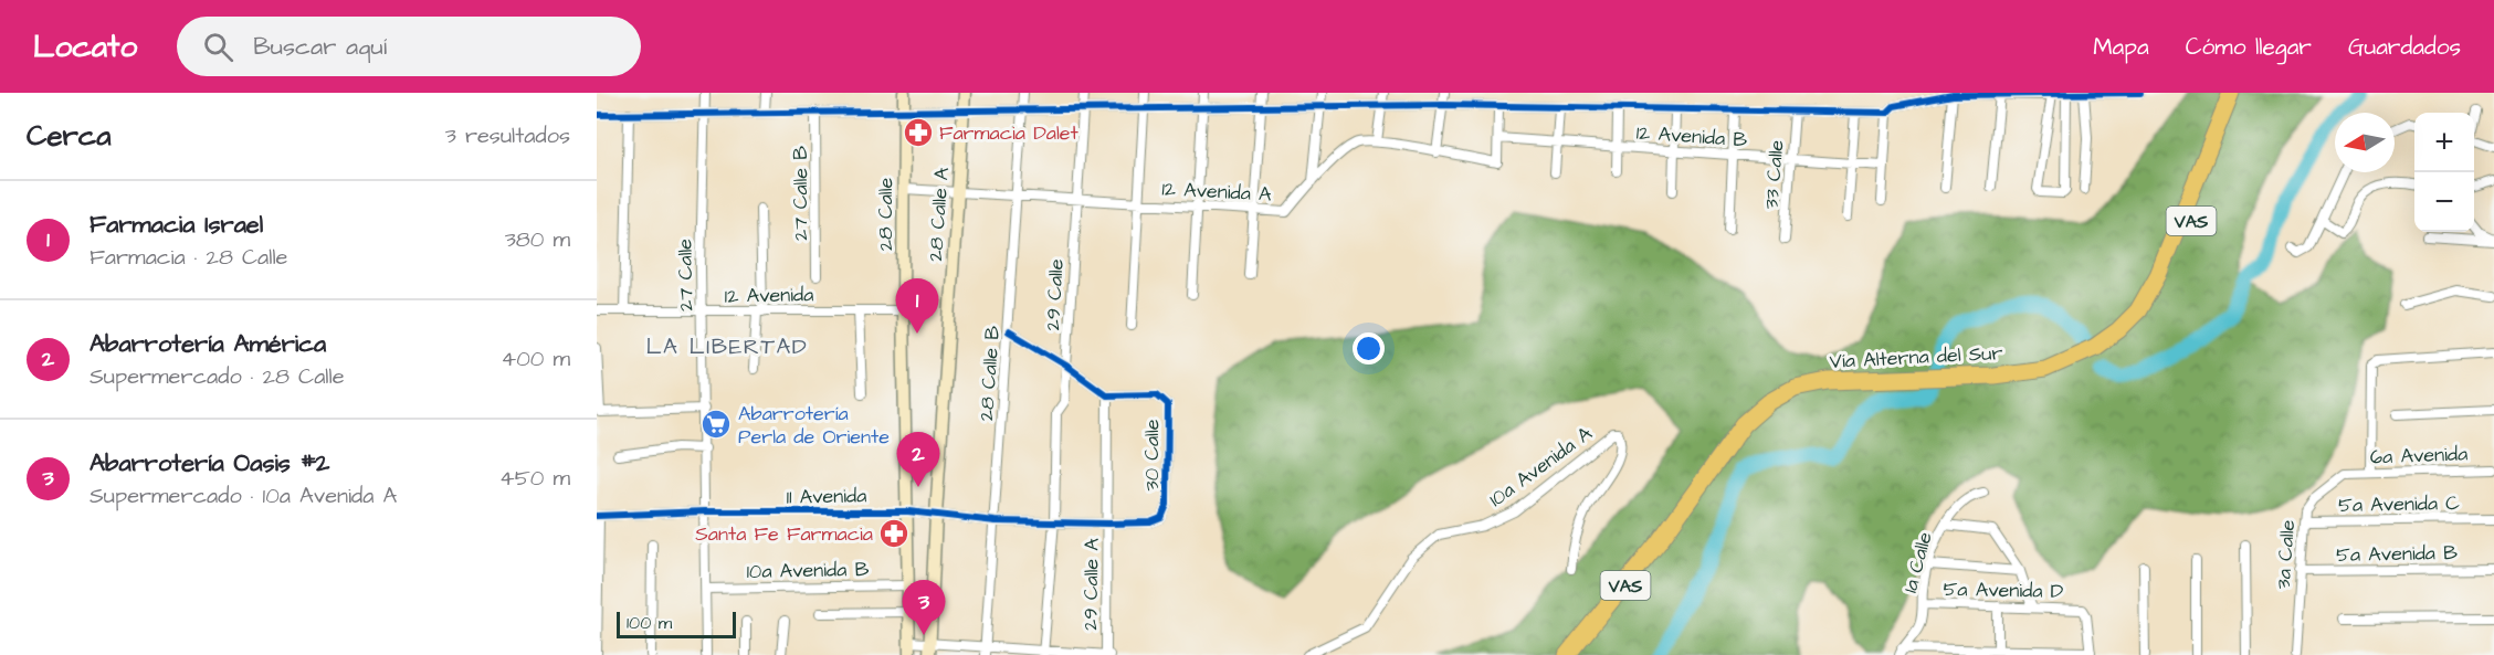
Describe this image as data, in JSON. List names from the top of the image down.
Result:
{
  "streets": {
    "highway": ["VAS", "Vía Alterna del Sur"],
    "main road": ["28 Calle", "28 Calle A"],
    "street": [
      "12 Avenida B",
      "33 Calle",
      "12 Avenida A",
      "27 Calle B",
      "27 Calle",
      "12 Avenida",
      "29 Calle",
      "28 Calle B",
      "30 Calle",
      "6a Avenida",
      "10a Avenida A",
      "11 Avenida",
      "5a Avenida C",
      "5a Avenida B",
      "3a Calle",
      "1a Calle",
      "10a Avenida B",
      "29 Calle A",
      "5a Avenida D"
    ]
  },
  "crossings": [
    ["12 Avenida B", "33 Calle"],
    ["12 Avenida B", "12 Avenida A"],
    ["12 Avenida A", "28 Calle"],
    ["12 Avenida A", "28 Calle A"],
    ["12 Avenida A", "29 Calle"],
    ["12 Avenida A", "28 Calle B"],
    ["28 Calle", "12 Avenida"],
    ["28 Calle", "11 Avenida"],
    ["28 Calle", "10a Avenida B"],
    ["28 Calle A", "11 Avenida"],
    ["27 Calle", "12 Avenida"],
    ["27 Calle", "11 Avenida"],
    ["27 Calle", "10a Avenida B"],
    ["29 Calle", "11 Avenida"],
    ["28 Calle B", "11 Avenida"],
    ["30 Calle", "11 Avenida"],
    ["30 Calle", "29 Calle A"],
    ["6a Avenida", "3a Calle"],
    ["11 Avenida", "29 Calle A"],
    ["5a Avenida C", "3a Calle"],
    ["5a Avenida B", "3a Calle"],
    ["1a Calle", "5a Avenida D"]
  ],
  "districts": ["LA LIBERTAD"],
  "places": {
    "pharmacy": ["Farmacia Dalet", "Santa Fe Farmacia"],
    "supermarket": ["Abarrotería Perla de Oriente"]
  },
  "scale_bar": "100 m",
  "north": "left",
  "page": {
    "header": "Locato",
    "search": "Buscar aquí",
    "nav": ["Mapa", "Cómo llegar", "Guardados"],
    "heading": ["Cerca", "3 resultados"],
    "map_buttons": ["+", "−"],
    "list": [
      {
        "mark": "1",
        "name": "Farmacia Israel",
        "note": "Farmacia · 28 Calle",
        "value": "380 m"
      },
      {
        "mark": "2",
        "name": "Abarrotería América",
        "note": "Supermercado · 28 Calle",
        "value": "400 m"
      },
      {
        "mark": "3",
        "name": "Abarrotería Oasis #2",
        "note": "Supermercado · 10a Avenida A",
        "value": "450 m"
      }
    ],
    "pins": ["1", "2", "3"],
    "scale": "100 m"
  }
}
